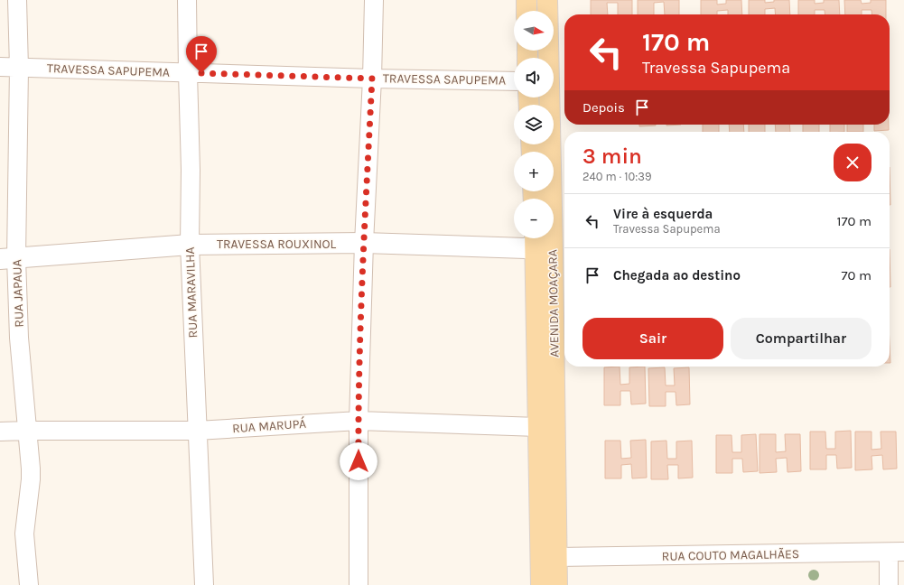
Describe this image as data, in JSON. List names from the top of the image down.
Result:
{
  "streets": {
    "main road": ["AVENIDA MOAÇARA"],
    "street": [
      "TRAVESSA SAPUPEMA",
      "TRAVESSA ROUXINOL",
      "RUA MARAVILHA",
      "RUA JAPAUA",
      "RUA MARUPÁ",
      "RUA COUTO MAGALHÃES"
    ]
  },
  "crossings": [
    ["TRAVESSA SAPUPEMA", "RUA MARAVILHA"],
    ["TRAVESSA SAPUPEMA", "RUA JAPAUA"],
    ["TRAVESSA ROUXINOL", "RUA MARAVILHA"],
    ["TRAVESSA ROUXINOL", "RUA JAPAUA"],
    ["TRAVESSA ROUXINOL", "AVENIDA MOAÇARA"],
    ["RUA MARAVILHA", "RUA MARUPÁ"],
    ["RUA JAPAUA", "RUA MARUPÁ"],
    ["AVENIDA MOAÇARA", "RUA MARUPÁ"],
    ["AVENIDA MOAÇARA", "RUA COUTO MAGALHÃES"]
  ],
  "north": "right",
  "page": {
    "map_buttons": ["+", "−"],
    "turn": ["170 m", "Travessa Sapupema"],
    "then": "Depois",
    "heading": ["3 min", "240 m · 10:39"],
    "list": [
      {
        "name": "Vire à esquerda",
        "note": "Travessa Sapupema",
        "value": "170 m"
      },
      {
        "name": "Chegada ao destino",
        "value": "70 m"
      }
    ],
    "buttons": ["Sair", "Compartilhar"]
  }
}
